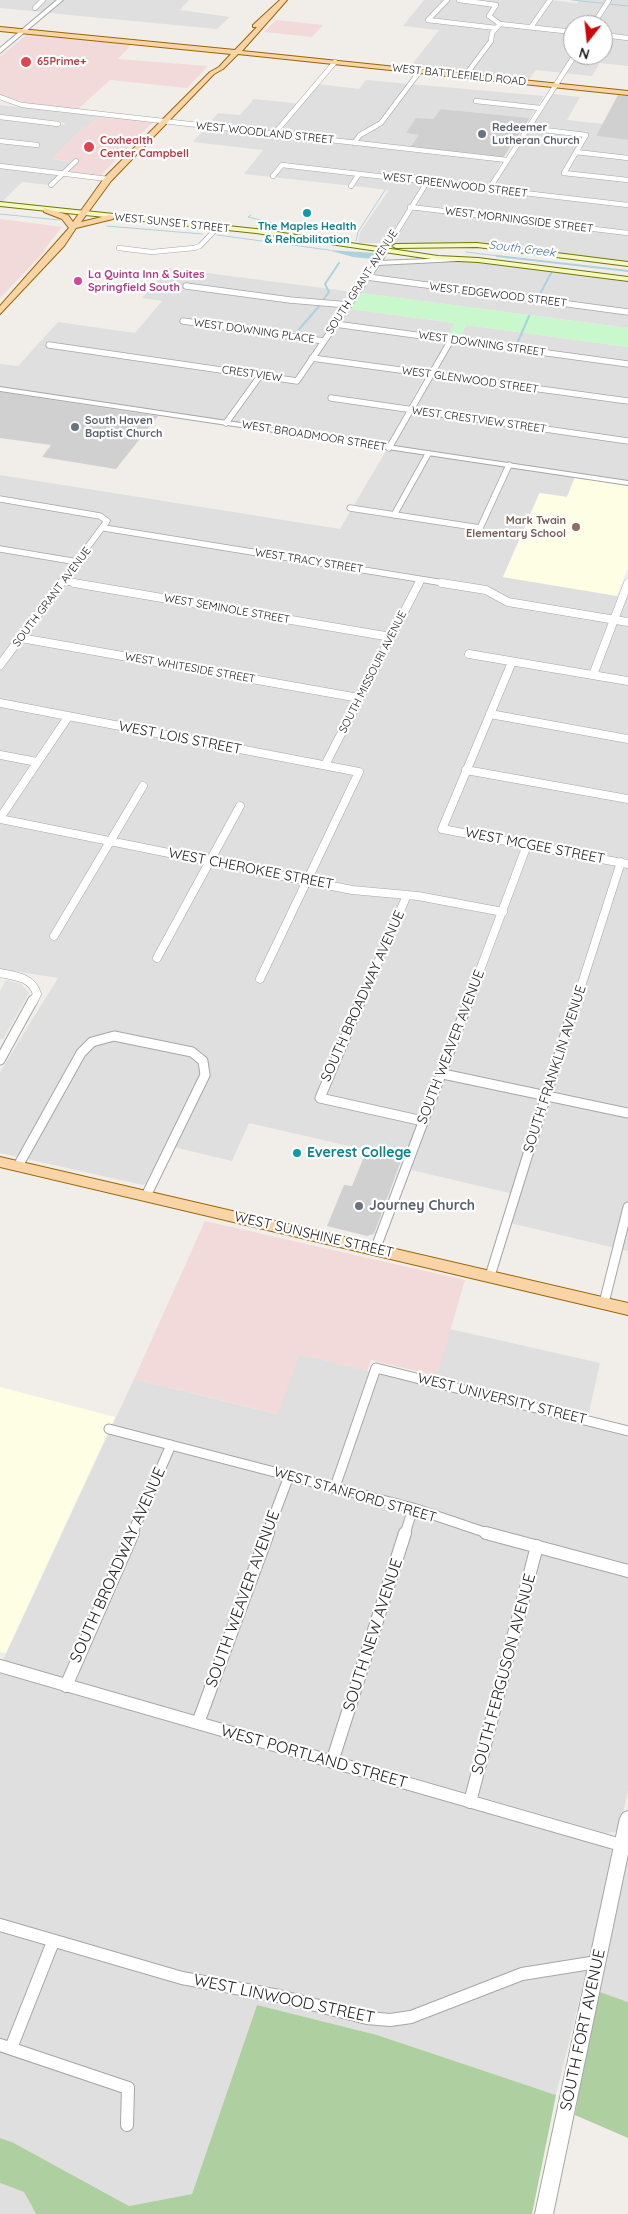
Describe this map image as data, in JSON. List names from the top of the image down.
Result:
{
  "streets": {
    "main road": ["WEST BATTLEFIELD ROAD", "WEST SUNSET STREET", "WEST SUNSHINE STREET"],
    "street": [
      "WEST WOODLAND STREET",
      "WEST GREENWOOD STREET",
      "WEST MORNINGSIDE STREET",
      "SOUTH GRANT AVENUE",
      "WEST EDGEWOOD STREET",
      "WEST DOWNING PLACE",
      "WEST DOWNING STREET",
      "CRESTVIEW",
      "WEST GLENWOOD STREET",
      "WEST CRESTVIEW STREET",
      "WEST BROADMOOR STREET",
      "WEST TRACY STREET",
      "WEST SEMINOLE STREET",
      "WEST WHITESIDE STREET",
      "SOUTH MISSOURI AVENUE",
      "WEST LOIS STREET",
      "WEST MCGEE STREET",
      "WEST CHEROKEE STREET",
      "SOUTH BROADWAY AVENUE",
      "SOUTH WEAVER AVENUE",
      "SOUTH FRANKLIN AVENUE",
      "WEST UNIVERSITY STREET",
      "WEST STANFORD STREET",
      "SOUTH NEW AVENUE",
      "SOUTH FERGUSON AVENUE",
      "WEST PORTLAND STREET",
      "WEST LINWOOD STREET",
      "SOUTH FORT AVENUE"
    ]
  },
  "crossings": [
    ["WEST GREENWOOD STREET", "SOUTH GRANT AVENUE"],
    ["WEST MORNINGSIDE STREET", "SOUTH GRANT AVENUE"],
    ["WEST SUNSET STREET", "SOUTH GRANT AVENUE"],
    ["SOUTH GRANT AVENUE", "WEST EDGEWOOD STREET"],
    ["SOUTH GRANT AVENUE", "WEST DOWNING PLACE"],
    ["SOUTH GRANT AVENUE", "WEST DOWNING STREET"],
    ["SOUTH GRANT AVENUE", "CRESTVIEW"],
    ["SOUTH GRANT AVENUE", "WEST GLENWOOD STREET"],
    ["SOUTH GRANT AVENUE", "WEST TRACY STREET"],
    ["SOUTH GRANT AVENUE", "WEST SEMINOLE STREET"],
    ["SOUTH GRANT AVENUE", "WEST WHITESIDE STREET"],
    ["WEST TRACY STREET", "SOUTH MISSOURI AVENUE"],
    ["WEST SEMINOLE STREET", "SOUTH MISSOURI AVENUE"],
    ["WEST WHITESIDE STREET", "SOUTH MISSOURI AVENUE"],
    ["SOUTH MISSOURI AVENUE", "WEST LOIS STREET"],
    ["WEST MCGEE STREET", "SOUTH WEAVER AVENUE"],
    ["WEST MCGEE STREET", "SOUTH FRANKLIN AVENUE"],
    ["WEST CHEROKEE STREET", "SOUTH BROADWAY AVENUE"],
    ["WEST CHEROKEE STREET", "SOUTH WEAVER AVENUE"],
    ["SOUTH BROADWAY AVENUE", "WEST STANFORD STREET"],
    ["SOUTH BROADWAY AVENUE", "WEST PORTLAND STREET"],
    ["SOUTH WEAVER AVENUE", "WEST SUNSHINE STREET"],
    ["SOUTH WEAVER AVENUE", "WEST STANFORD STREET"],
    ["SOUTH WEAVER AVENUE", "WEST PORTLAND STREET"],
    ["SOUTH FRANKLIN AVENUE", "WEST SUNSHINE STREET"],
    ["WEST UNIVERSITY STREET", "WEST STANFORD STREET"],
    ["WEST STANFORD STREET", "SOUTH NEW AVENUE"],
    ["WEST STANFORD STREET", "SOUTH FERGUSON AVENUE"],
    ["SOUTH NEW AVENUE", "WEST PORTLAND STREET"],
    ["SOUTH FERGUSON AVENUE", "WEST PORTLAND STREET"],
    ["WEST PORTLAND STREET", "SOUTH FORT AVENUE"],
    ["WEST LINWOOD STREET", "SOUTH FORT AVENUE"]
  ],
  "water": ["South Creek"],
  "places": [
    "65Prime+",
    "Redeemer Lutheran Church",
    "Coxhealth Center Campbell",
    "The Maples Health & Rehabilitation",
    "La Quinta Inn & Suites Springfield South",
    "South Haven Baptist Church",
    "Mark Twain Elementary School",
    "Everest College",
    "Journey Church"
  ],
  "north": "bottom"
}
